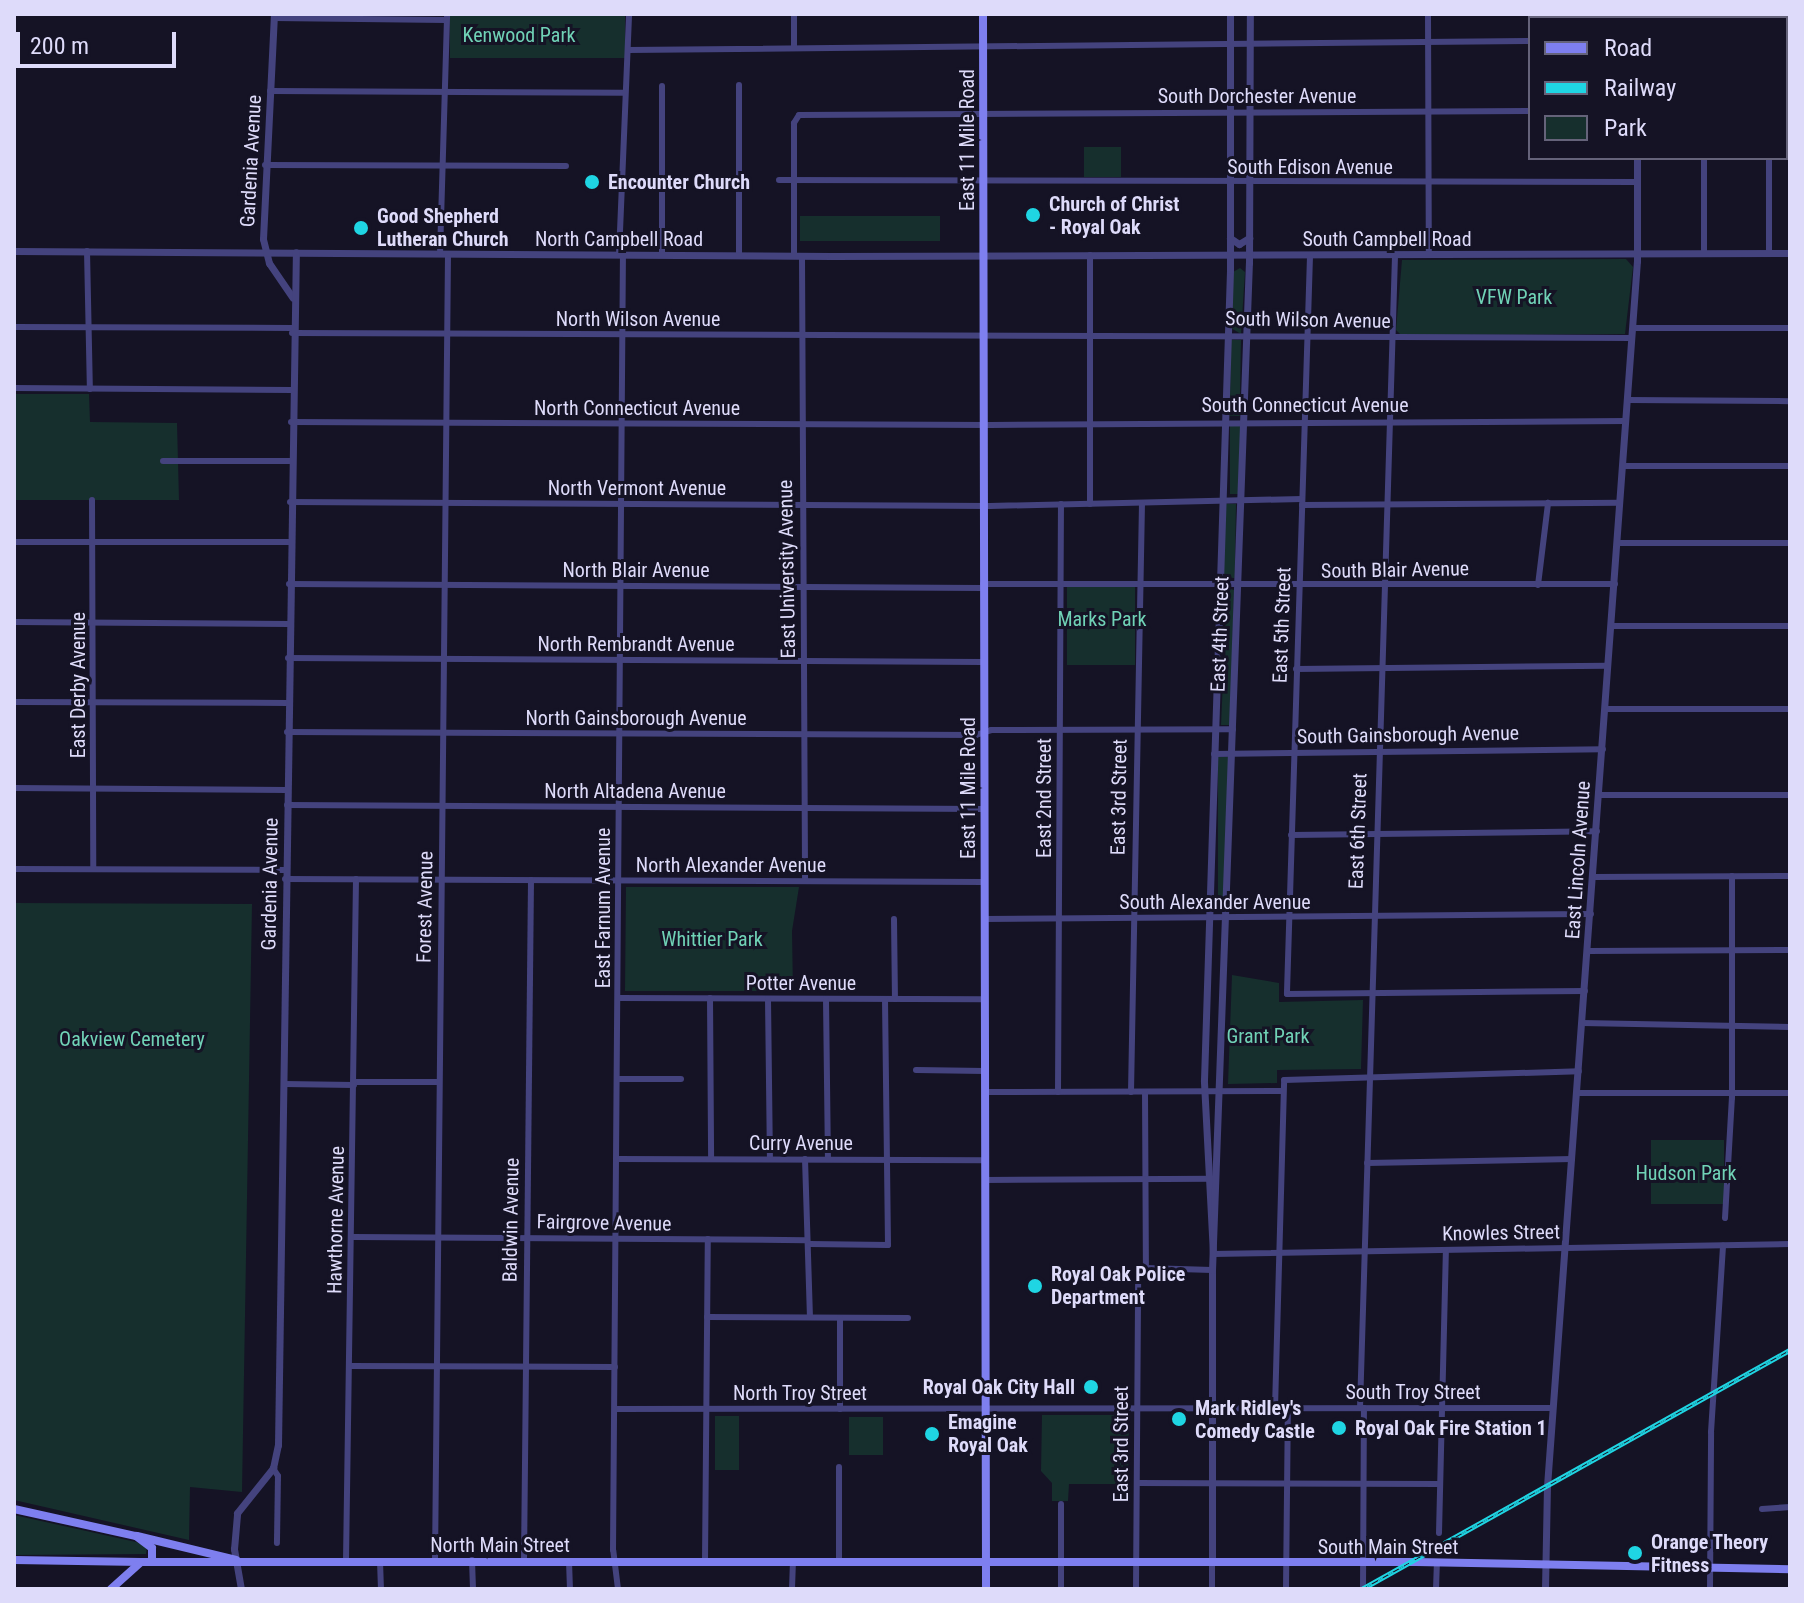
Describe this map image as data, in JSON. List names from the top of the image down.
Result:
{
  "streets": {
    "main road": ["East 11 Mile Road", "North Main Street", "South Main Street"],
    "street": [
      "South Dorchester Avenue",
      "Gardenia Avenue",
      "South Edison Avenue",
      "North Campbell Road",
      "South Campbell Road",
      "North Wilson Avenue",
      "South Wilson Avenue",
      "South Connecticut Avenue",
      "North Connecticut Avenue",
      "North Vermont Avenue",
      "East University Avenue",
      "North Blair Avenue",
      "South Blair Avenue",
      "East 5th Street",
      "East 4th Street",
      "North Rembrandt Avenue",
      "East Derby Avenue",
      "North Gainsborough Avenue",
      "South Gainsborough Avenue",
      "North Altadena Avenue",
      "East 3rd Street",
      "East 2nd Street",
      "East 6th Street",
      "East Lincoln Avenue",
      "North Alexander Avenue",
      "South Alexander Avenue",
      "Forest Avenue",
      "East Farnum Avenue",
      "Potter Avenue",
      "Curry Avenue",
      "Hawthorne Avenue",
      "Baldwin Avenue",
      "Fairgrove Avenue",
      "Knowles Street",
      "South Troy Street",
      "North Troy Street"
    ]
  },
  "crossings": [
    ["South Dorchester Avenue", "East 11 Mile Road"],
    ["South Dorchester Avenue", "East University Avenue"],
    ["South Dorchester Avenue", "East 4th Street"],
    ["East 11 Mile Road", "South Edison Avenue"],
    ["East 11 Mile Road", "North Campbell Road"],
    ["East 11 Mile Road", "South Campbell Road"],
    ["East 11 Mile Road", "North Wilson Avenue"],
    ["East 11 Mile Road", "South Wilson Avenue"],
    ["East 11 Mile Road", "South Connecticut Avenue"],
    ["East 11 Mile Road", "North Connecticut Avenue"],
    ["East 11 Mile Road", "North Vermont Avenue"],
    ["East 11 Mile Road", "North Blair Avenue"],
    ["East 11 Mile Road", "South Blair Avenue"],
    ["East 11 Mile Road", "North Rembrandt Avenue"],
    ["East 11 Mile Road", "North Gainsborough Avenue"],
    ["East 11 Mile Road", "North Altadena Avenue"],
    ["East 11 Mile Road", "North Alexander Avenue"],
    ["East 11 Mile Road", "South Alexander Avenue"],
    ["East 11 Mile Road", "Potter Avenue"],
    ["East 11 Mile Road", "Curry Avenue"],
    ["East 11 Mile Road", "South Troy Street"],
    ["East 11 Mile Road", "North Troy Street"],
    ["East 11 Mile Road", "North Main Street"],
    ["East 11 Mile Road", "South Main Street"],
    ["Gardenia Avenue", "North Campbell Road"],
    ["Gardenia Avenue", "North Wilson Avenue"],
    ["Gardenia Avenue", "North Connecticut Avenue"],
    ["Gardenia Avenue", "North Vermont Avenue"],
    ["Gardenia Avenue", "North Blair Avenue"],
    ["Gardenia Avenue", "North Rembrandt Avenue"],
    ["Gardenia Avenue", "North Gainsborough Avenue"],
    ["Gardenia Avenue", "North Altadena Avenue"],
    ["Gardenia Avenue", "North Alexander Avenue"],
    ["South Edison Avenue", "East University Avenue"],
    ["South Edison Avenue", "East 4th Street"],
    ["South Edison Avenue", "East Lincoln Avenue"],
    ["North Campbell Road", "South Campbell Road"],
    ["North Campbell Road", "East University Avenue"],
    ["North Campbell Road", "Forest Avenue"],
    ["North Campbell Road", "East Farnum Avenue"],
    ["South Campbell Road", "East 5th Street"],
    ["South Campbell Road", "East 4th Street"],
    ["South Campbell Road", "East 6th Street"],
    ["South Campbell Road", "East Lincoln Avenue"],
    ["North Wilson Avenue", "South Wilson Avenue"],
    ["North Wilson Avenue", "East University Avenue"],
    ["North Wilson Avenue", "Forest Avenue"],
    ["North Wilson Avenue", "East Farnum Avenue"],
    ["South Wilson Avenue", "East 5th Street"],
    ["South Wilson Avenue", "East 4th Street"],
    ["South Wilson Avenue", "East 6th Street"],
    ["South Wilson Avenue", "East Lincoln Avenue"],
    ["South Connecticut Avenue", "North Connecticut Avenue"],
    ["South Connecticut Avenue", "East 5th Street"],
    ["South Connecticut Avenue", "East 4th Street"],
    ["South Connecticut Avenue", "East 6th Street"],
    ["South Connecticut Avenue", "East Lincoln Avenue"],
    ["North Connecticut Avenue", "East University Avenue"],
    ["North Connecticut Avenue", "Forest Avenue"],
    ["North Connecticut Avenue", "East Farnum Avenue"],
    ["North Vermont Avenue", "East University Avenue"],
    ["North Vermont Avenue", "East 5th Street"],
    ["North Vermont Avenue", "East 4th Street"],
    ["North Vermont Avenue", "East 3rd Street"],
    ["North Vermont Avenue", "East 2nd Street"],
    ["North Vermont Avenue", "East 6th Street"],
    ["North Vermont Avenue", "East Lincoln Avenue"],
    ["North Vermont Avenue", "Forest Avenue"],
    ["North Vermont Avenue", "East Farnum Avenue"],
    ["East University Avenue", "North Blair Avenue"],
    ["East University Avenue", "North Rembrandt Avenue"],
    ["East University Avenue", "North Gainsborough Avenue"],
    ["East University Avenue", "North Altadena Avenue"],
    ["East University Avenue", "North Alexander Avenue"],
    ["North Blair Avenue", "South Blair Avenue"],
    ["North Blair Avenue", "Forest Avenue"],
    ["North Blair Avenue", "East Farnum Avenue"],
    ["South Blair Avenue", "East 5th Street"],
    ["South Blair Avenue", "East 4th Street"],
    ["South Blair Avenue", "East 3rd Street"],
    ["South Blair Avenue", "East 2nd Street"],
    ["South Blair Avenue", "East 6th Street"],
    ["South Blair Avenue", "East Lincoln Avenue"],
    ["East 5th Street", "South Gainsborough Avenue"],
    ["East 5th Street", "East 6th Street"],
    ["East 5th Street", "South Alexander Avenue"],
    ["East 4th Street", "South Gainsborough Avenue"],
    ["East 4th Street", "South Alexander Avenue"],
    ["East 4th Street", "Knowles Street"],
    ["East 4th Street", "South Troy Street"],
    ["East 4th Street", "South Main Street"],
    ["North Rembrandt Avenue", "Forest Avenue"],
    ["North Rembrandt Avenue", "East Farnum Avenue"],
    ["East Derby Avenue", "North Alexander Avenue"],
    ["North Gainsborough Avenue", "Forest Avenue"],
    ["North Gainsborough Avenue", "East Farnum Avenue"],
    ["South Gainsborough Avenue", "East 6th Street"],
    ["South Gainsborough Avenue", "East Lincoln Avenue"],
    ["North Altadena Avenue", "Forest Avenue"],
    ["North Altadena Avenue", "East Farnum Avenue"],
    ["East 3rd Street", "South Alexander Avenue"],
    ["East 3rd Street", "South Troy Street"],
    ["East 3rd Street", "South Main Street"],
    ["East 2nd Street", "South Alexander Avenue"],
    ["East 6th Street", "South Alexander Avenue"],
    ["East 6th Street", "Knowles Street"],
    ["East 6th Street", "South Troy Street"],
    ["East 6th Street", "South Main Street"],
    ["East Lincoln Avenue", "South Alexander Avenue"],
    ["East Lincoln Avenue", "Knowles Street"],
    ["East Lincoln Avenue", "South Troy Street"],
    ["East Lincoln Avenue", "South Main Street"],
    ["North Alexander Avenue", "Forest Avenue"],
    ["North Alexander Avenue", "East Farnum Avenue"],
    ["North Alexander Avenue", "Hawthorne Avenue"],
    ["North Alexander Avenue", "Baldwin Avenue"],
    ["Forest Avenue", "Fairgrove Avenue"],
    ["Forest Avenue", "North Main Street"],
    ["East Farnum Avenue", "Potter Avenue"],
    ["East Farnum Avenue", "Curry Avenue"],
    ["East Farnum Avenue", "Fairgrove Avenue"],
    ["East Farnum Avenue", "North Troy Street"],
    ["East Farnum Avenue", "North Main Street"],
    ["Curry Avenue", "Fairgrove Avenue"],
    ["Hawthorne Avenue", "Fairgrove Avenue"],
    ["Hawthorne Avenue", "North Main Street"],
    ["Baldwin Avenue", "Fairgrove Avenue"],
    ["Baldwin Avenue", "North Main Street"],
    ["South Troy Street", "North Troy Street"],
    ["North Main Street", "South Main Street"]
  ],
  "parks": [
    "Kenwood Park",
    "VFW Park",
    "Marks Park",
    "Whittier Park",
    "Grant Park",
    "Oakview Cemetery",
    "Hudson Park"
  ],
  "places": [
    "Encounter Church",
    "Church of Christ - Royal Oak",
    "Good Shepherd Lutheran Church",
    "Royal Oak Police Department",
    "Royal Oak City Hall",
    "Mark Ridley's Comedy Castle",
    "Royal Oak Fire Station 1",
    "Emagine Royal Oak",
    "Orange Theory Fitness"
  ],
  "legend": ["Road", "Railway", "Park"],
  "scale_bar": "200 m"
}
